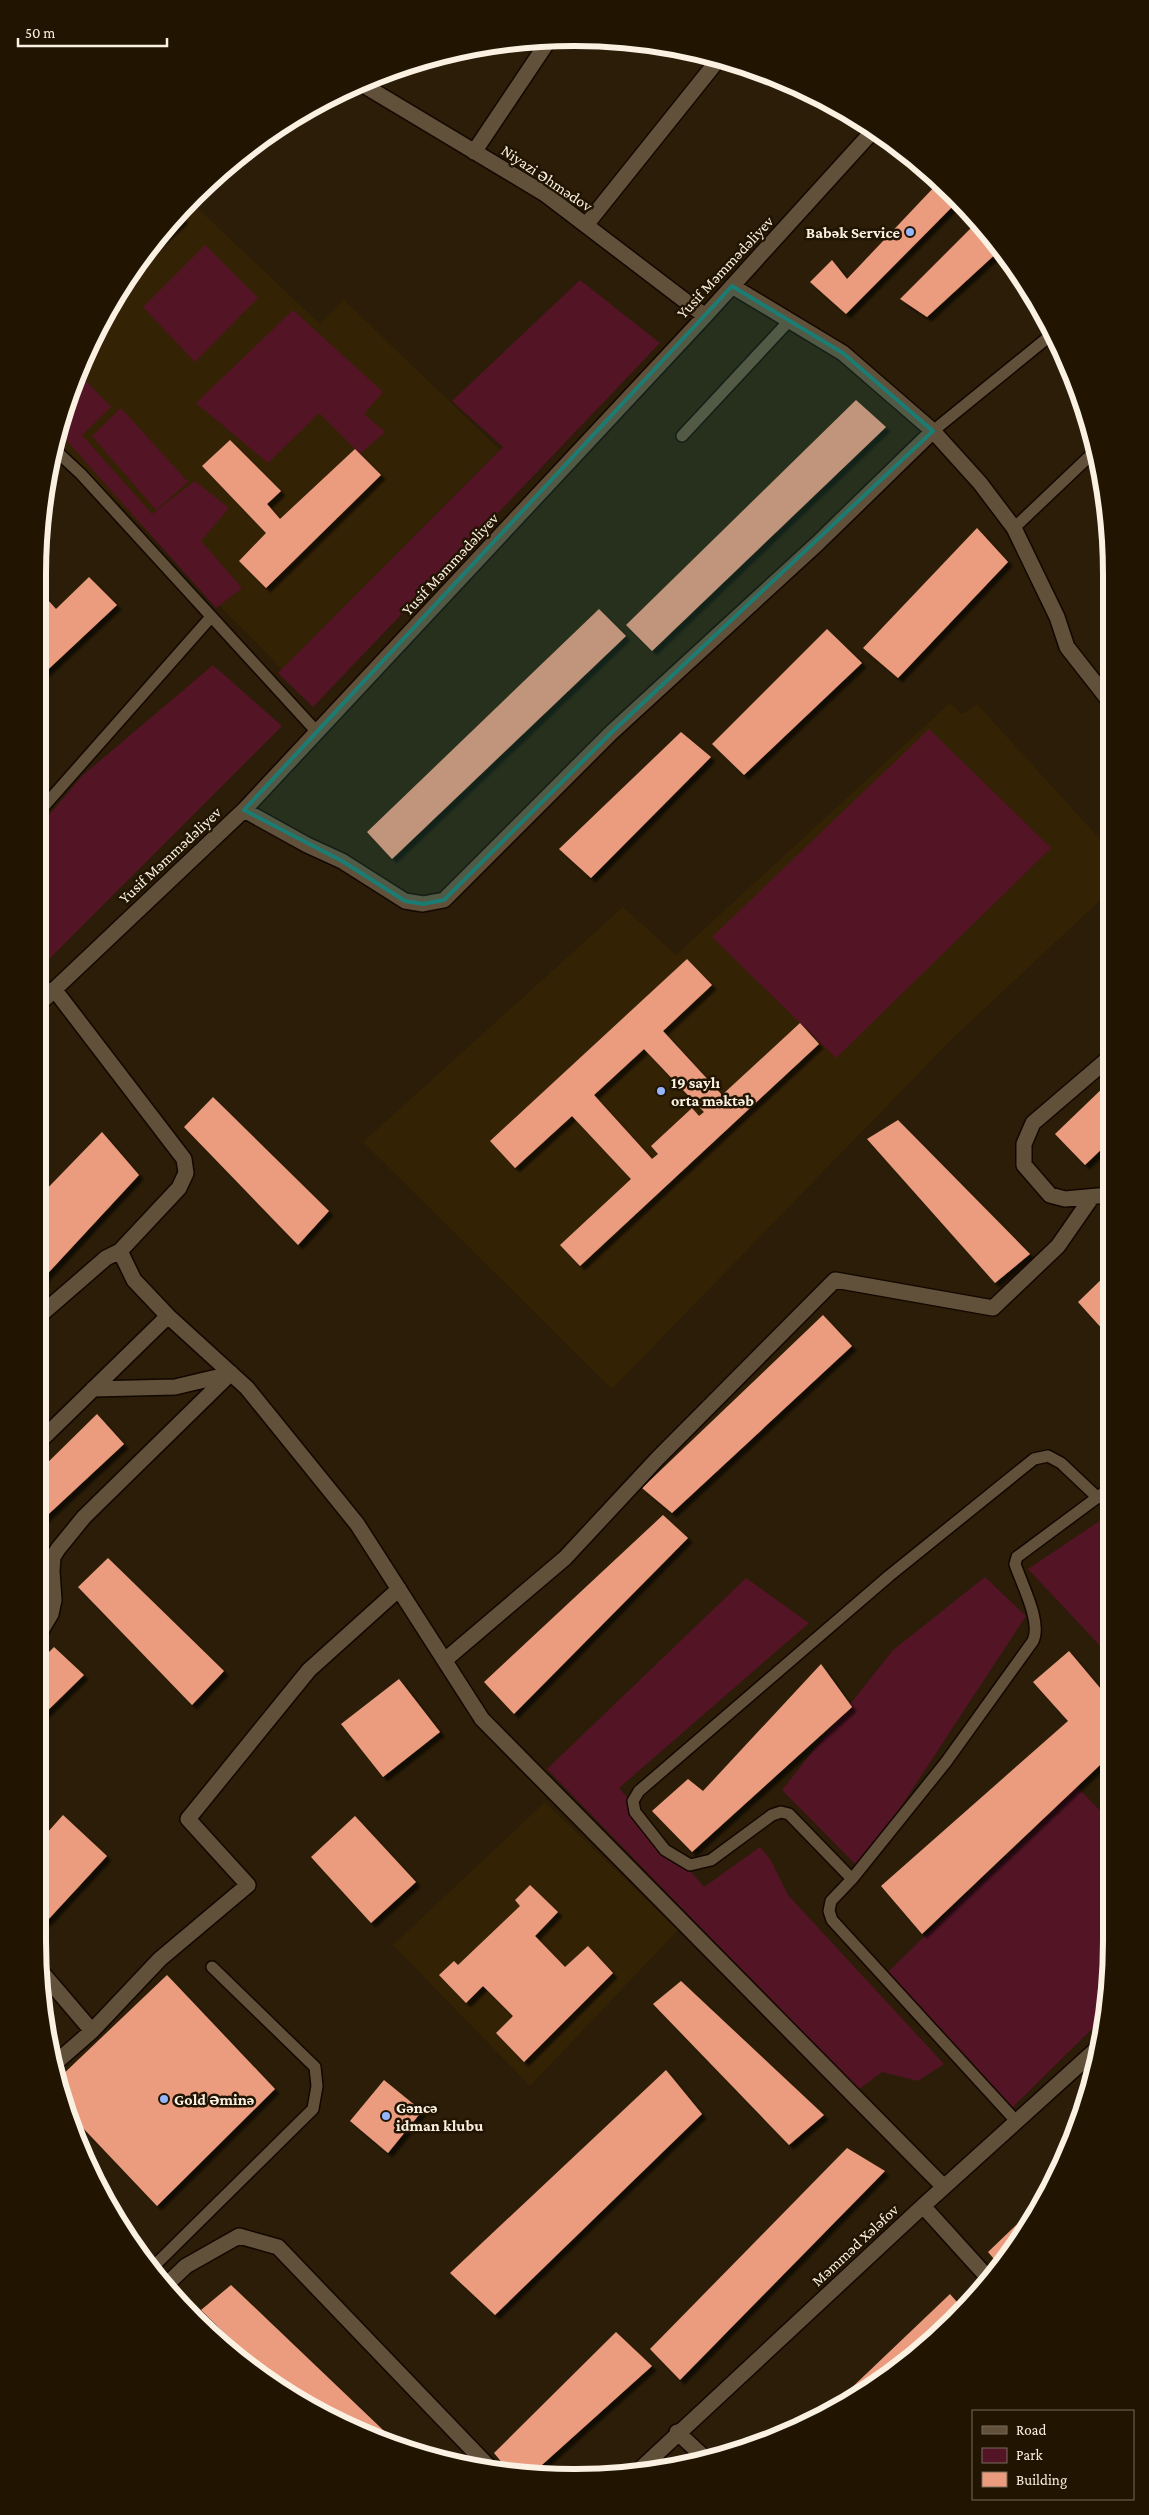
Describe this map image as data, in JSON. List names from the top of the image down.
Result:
{
  "streets": {
    "street": ["Niyazi Əhmədov", "Yusif Məmmədəliyev", "Məmməd Xələfov"]
  },
  "crossings": [
    ["Niyazi Əhmədov", "Yusif Məmmədəliyev"]
  ],
  "places": [
    "Babək Service",
    "19 saylı orta məktəb",
    "Gold Əminə",
    "Gəncə idman klubu"
  ],
  "legend": ["Road", "Park", "Building"],
  "scale_bar": "50 m"
}
